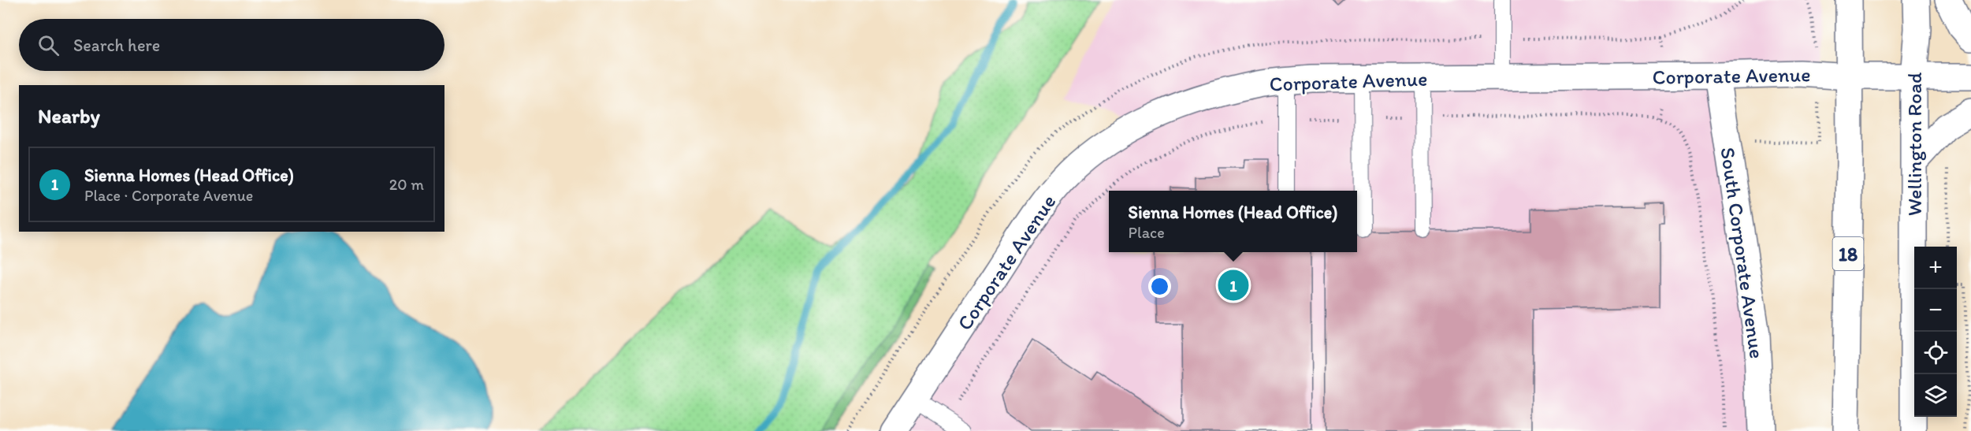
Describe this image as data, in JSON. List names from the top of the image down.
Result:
{
  "streets": {
    "main road": [
      "Corporate Avenue",
      "Wellington Road",
      "South Corporate Avenue",
      "18"
    ]
  },
  "crossings": [
    ["Corporate Avenue", "Wellington Road"],
    ["Corporate Avenue", "South Corporate Avenue"],
    ["Corporate Avenue", "18"]
  ],
  "page": {
    "search": "Search here",
    "heading": "Nearby",
    "list": [
      {
        "mark": "1",
        "name": "Sienna Homes (Head Office)",
        "note": "Place · Corporate Avenue",
        "value": "20 m"
      }
    ],
    "popup": ["Sienna Homes (Head Office)", "Place"],
    "map_buttons": ["+", "−"],
    "pins": "1"
  }
}
